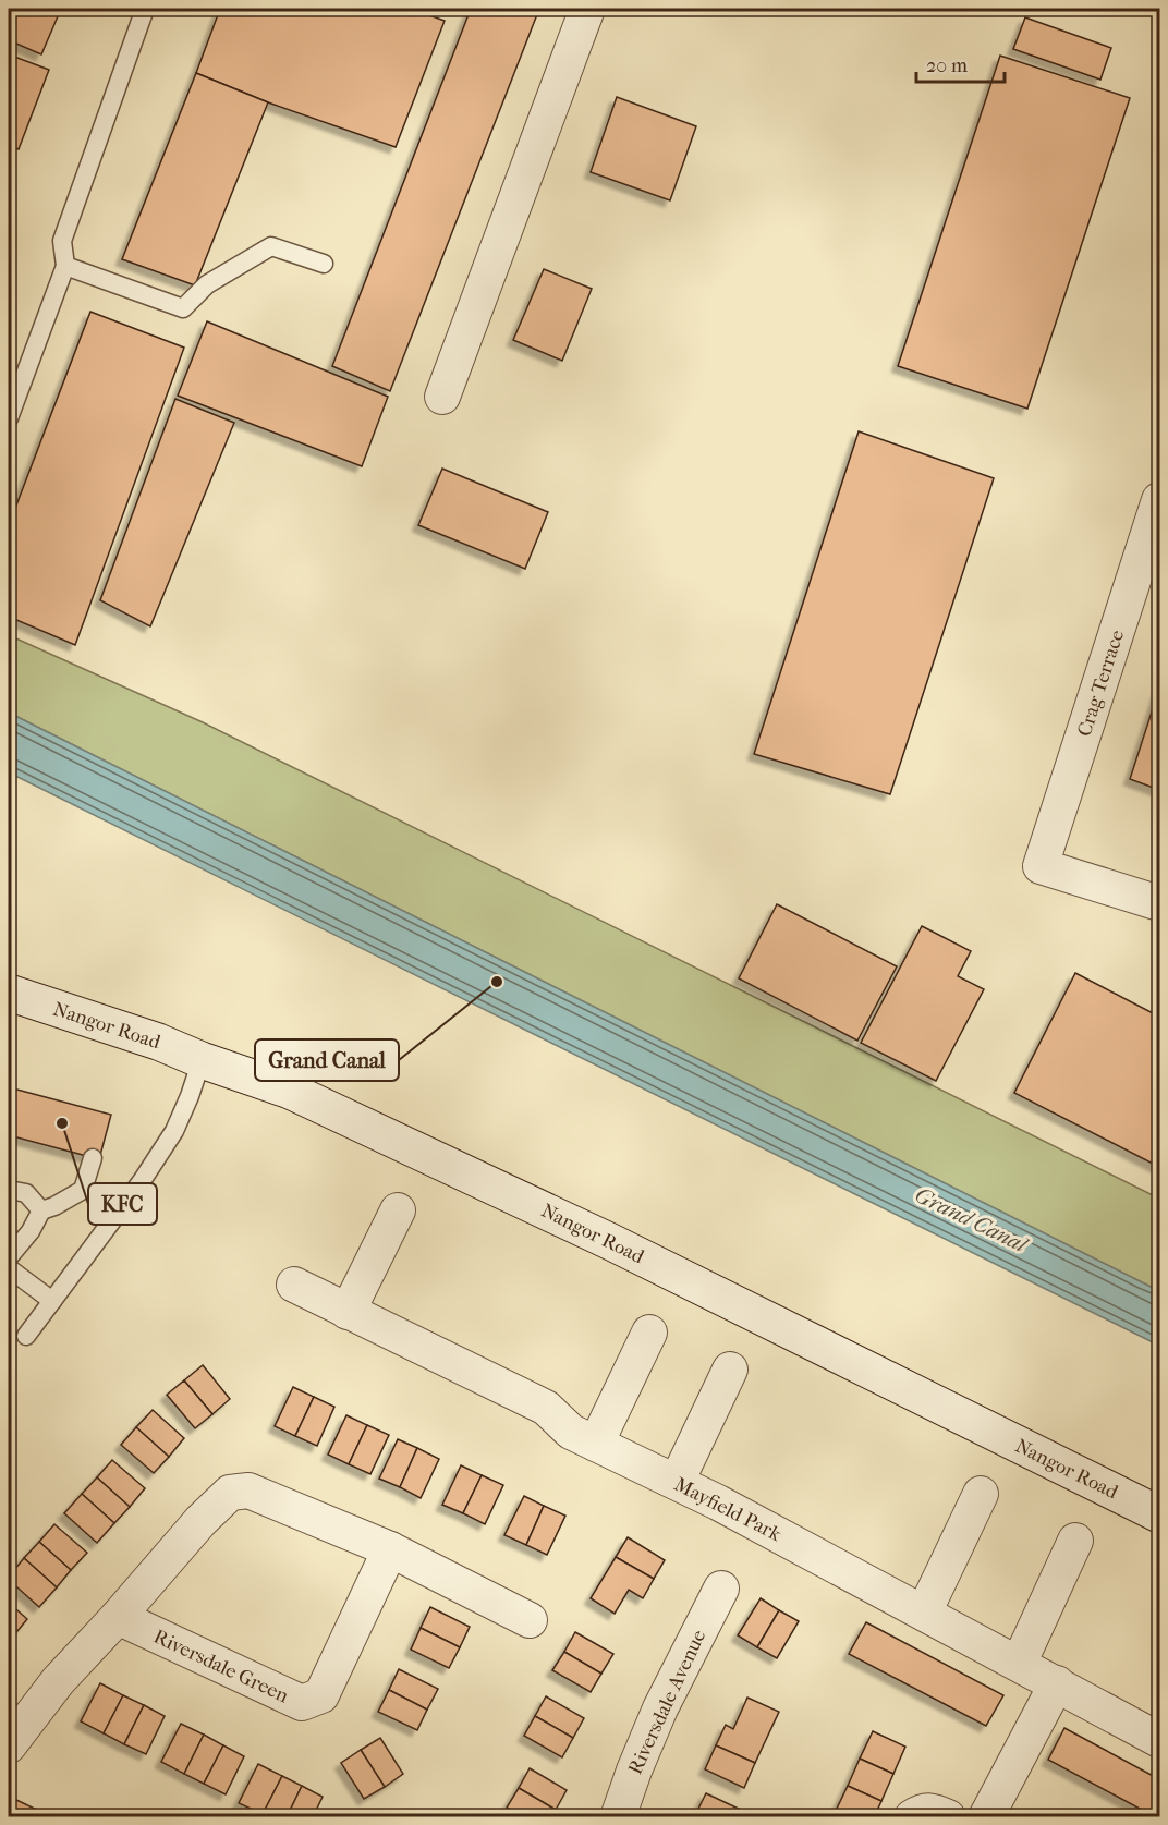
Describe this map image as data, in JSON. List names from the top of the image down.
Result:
{
  "streets": {
    "main road": ["Nangor Road"],
    "street": [
      "Crag Terrace",
      "Mayfield Park",
      "Riversdale Green",
      "Riversdale Avenue"
    ]
  },
  "water": ["Grand Canal"],
  "places": ["Grand Canal", "KFC"],
  "scale_bar": "20 m"
}
